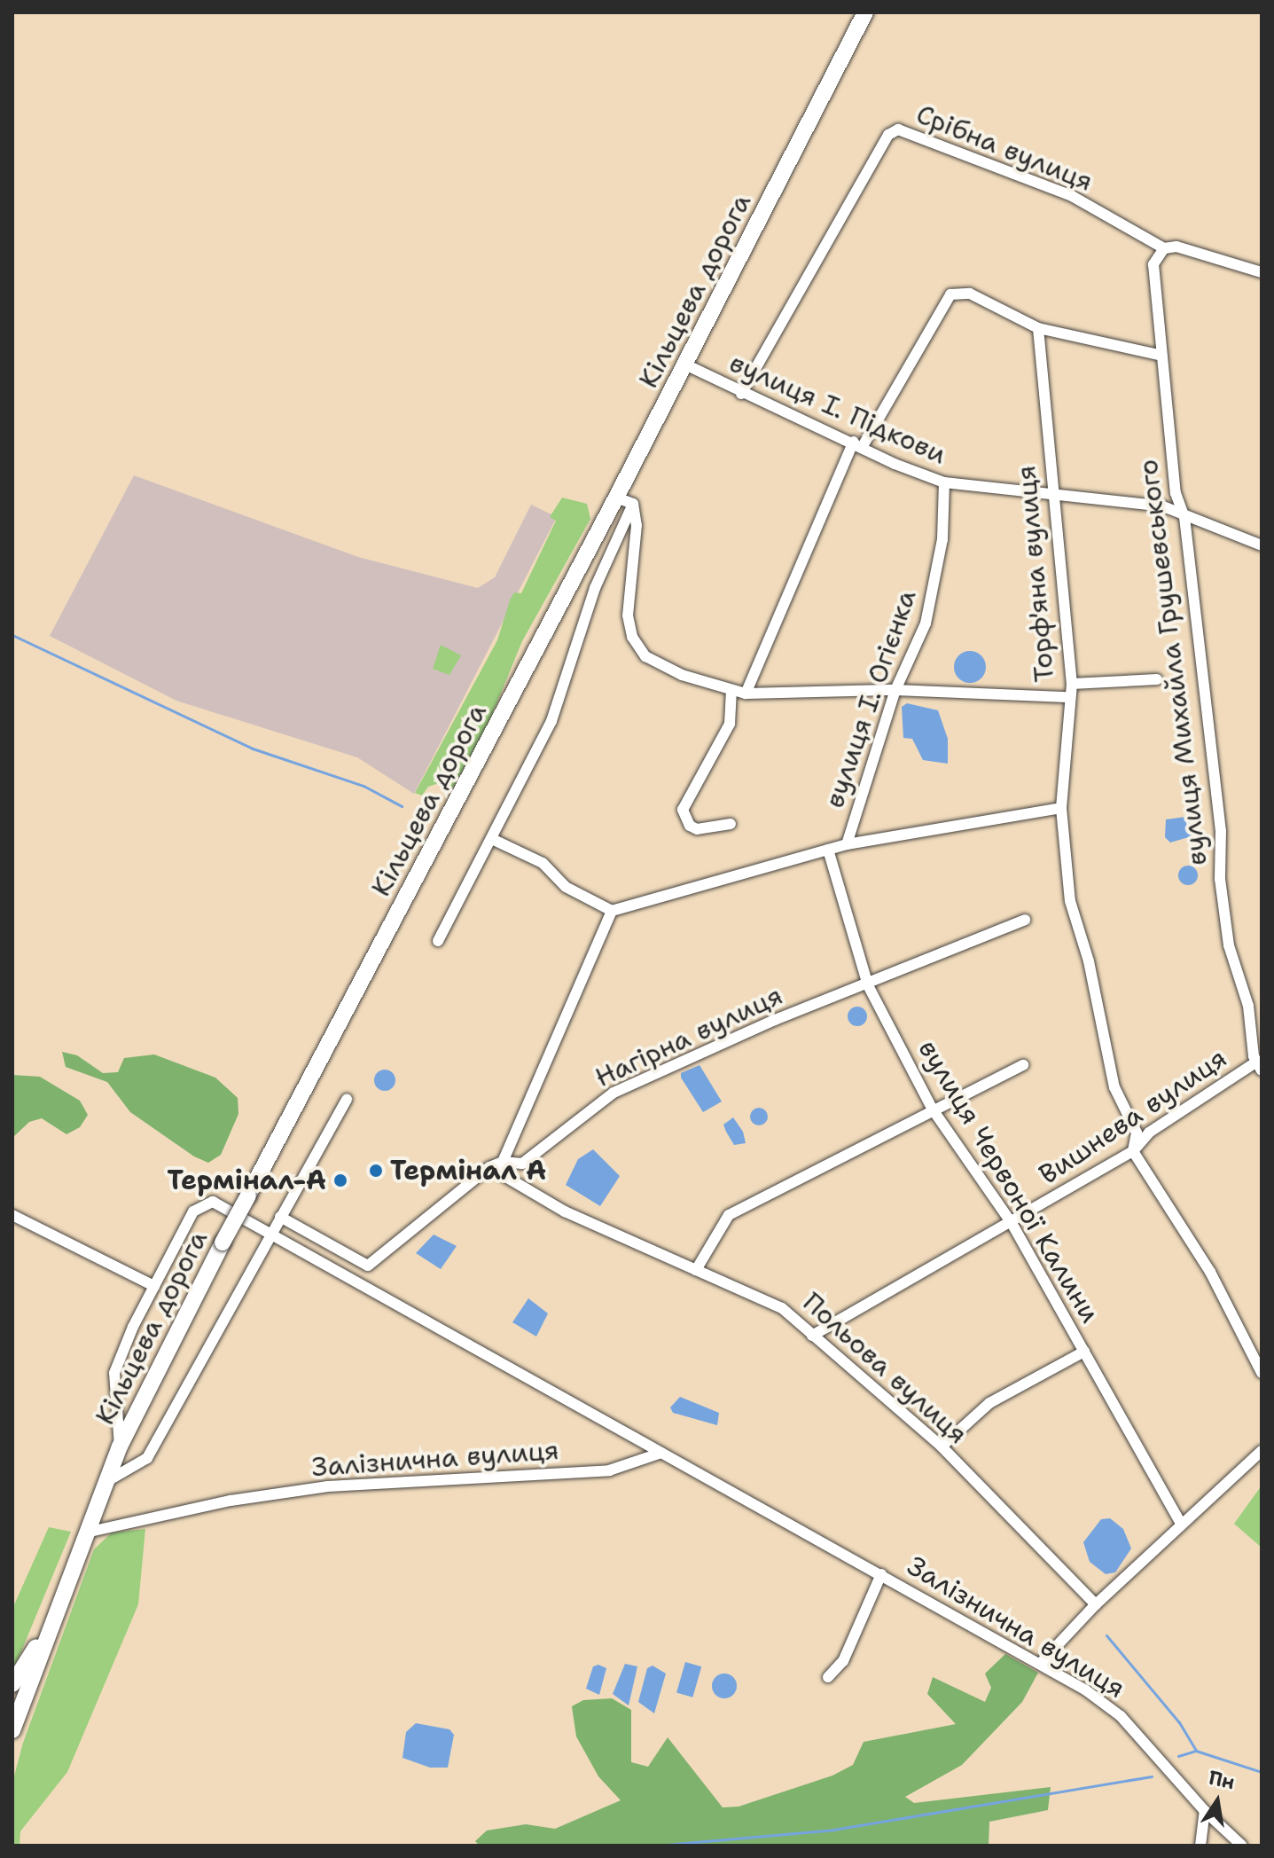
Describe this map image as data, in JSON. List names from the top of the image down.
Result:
{
  "streets": {
    "highway": ["Кільцева дорога"],
    "street": [
      "Срібна вулиця",
      "вулиця І. Підкови",
      "Торф'яна вулиця",
      "вулиця Михайла Грушевського",
      "вулиця І. Огієнка",
      "Нагірна вулиця",
      "Вишнева вулиця",
      "вулиця Червоної Калини",
      "Польова вулиця",
      "Залізнична вулиця"
    ]
  },
  "crossings": [
    ["Срібна вулиця", "вулиця І. Підкови"],
    ["Срібна вулиця", "вулиця Михайла Грушевського"],
    ["Кільцева дорога", "вулиця І. Підкови"],
    ["Кільцева дорога", "Залізнична вулиця"],
    ["вулиця І. Підкови", "Торф'яна вулиця"],
    ["вулиця І. Підкови", "вулиця Михайла Грушевського"],
    ["вулиця І. Підкови", "вулиця І. Огієнка"],
    ["Торф'яна вулиця", "Вишнева вулиця"],
    ["вулиця Михайла Грушевського", "Вишнева вулиця"],
    ["Нагірна вулиця", "вулиця Червоної Калини"],
    ["Нагірна вулиця", "Польова вулиця"],
    ["Вишнева вулиця", "вулиця Червоної Калини"],
    ["Вишнева вулиця", "Польова вулиця"]
  ],
  "places": ["Термінал А", "Термінал-А"],
  "north": "top"
}
